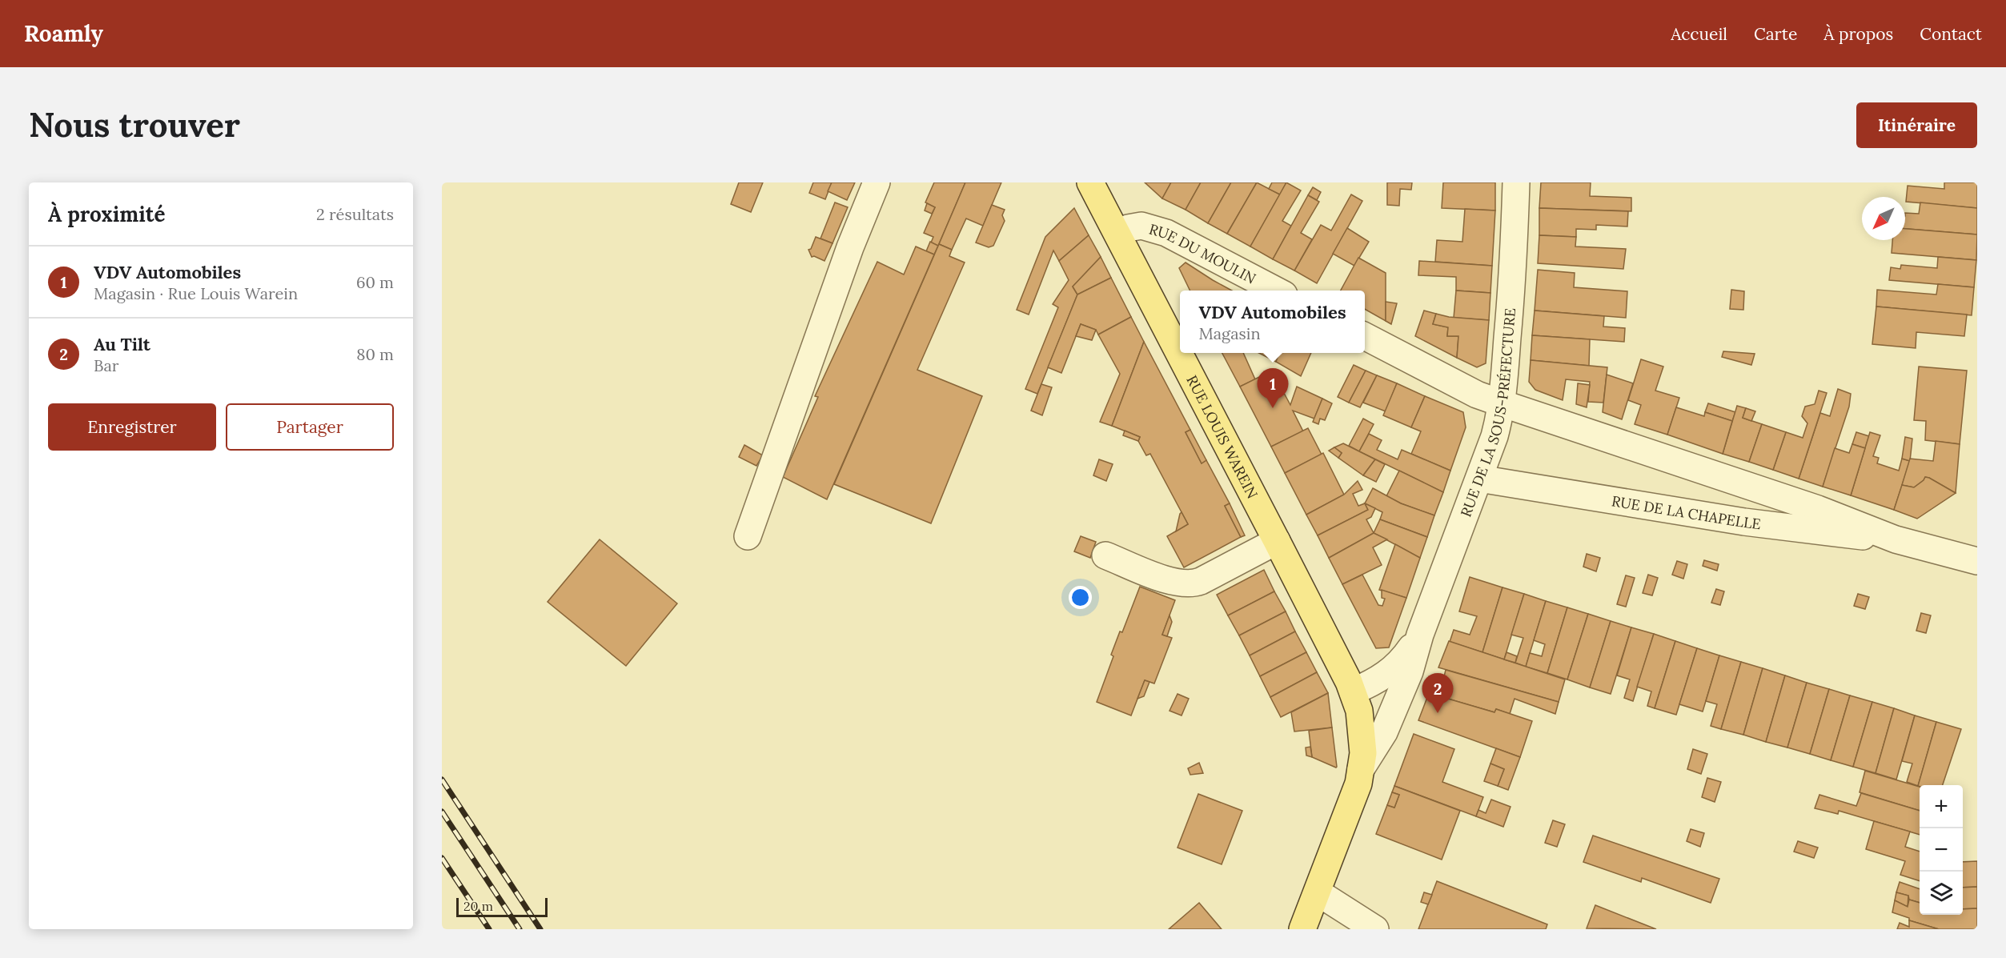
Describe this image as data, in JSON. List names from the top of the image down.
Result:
{
  "streets": {
    "main road": ["RUE LOUIS WAREIN"],
    "street": ["RUE DU MOULIN", "RUE DE LA SOUS-PRÉFECTURE", "RUE DE LA CHAPELLE"]
  },
  "crossings": [
    ["RUE DU MOULIN", "RUE LOUIS WAREIN"],
    ["RUE DE LA SOUS-PRÉFECTURE", "RUE LOUIS WAREIN"],
    ["RUE DE LA SOUS-PRÉFECTURE", "RUE DE LA CHAPELLE"]
  ],
  "scale_bar": "20 m",
  "north": "bottom left",
  "page": {
    "header": "Roamly",
    "nav": [
      "Accueil",
      "Carte",
      "À propos",
      "Contact"
    ],
    "buttons": [
      "Itinéraire",
      ["Enregistrer", "Partager"]
    ],
    "title": "Nous trouver",
    "heading": ["À proximité", "2 résultats"],
    "list": [
      {
        "mark": "1",
        "name": "VDV Automobiles",
        "note": "Magasin · Rue Louis Warein",
        "value": "60 m"
      },
      {
        "mark": "2",
        "name": "Au Tilt",
        "note": "Bar",
        "value": "80 m"
      }
    ],
    "popup": ["VDV Automobiles", "Magasin"],
    "pins": ["1", "2"],
    "map_buttons": ["+", "−"],
    "scale": "20 m"
  }
}
